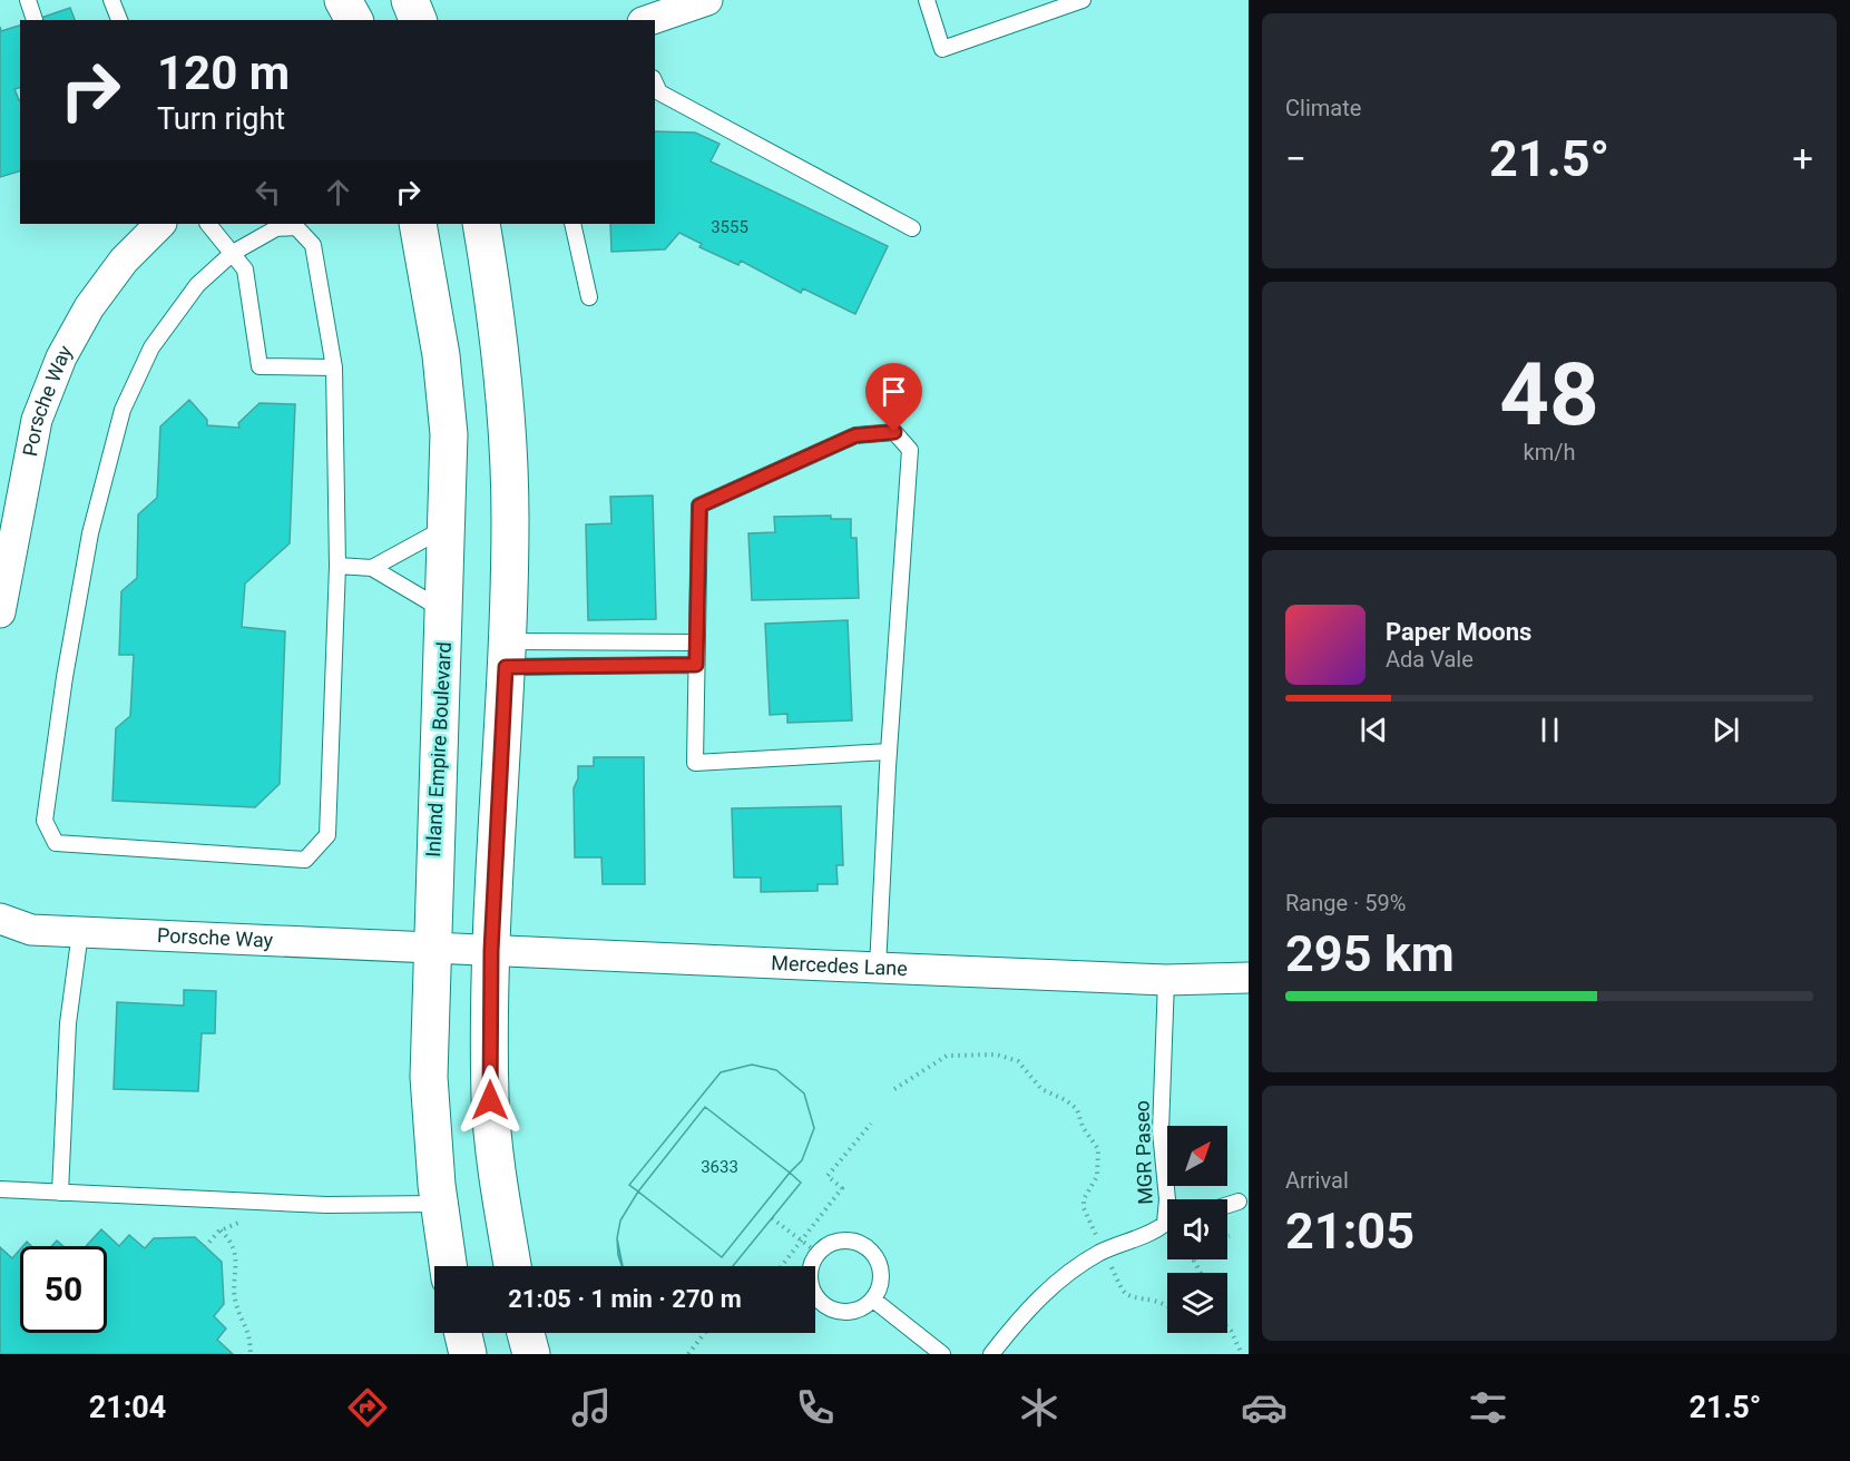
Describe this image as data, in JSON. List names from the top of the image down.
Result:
{
  "streets": {
    "main road": ["Inland Empire Boulevard"],
    "street": ["Porsche Way", "Mercedes Lane"],
    "lane": ["MGR Paseo"]
  },
  "crossings": [
    ["Porsche Way", "Inland Empire Boulevard"],
    ["Porsche Way", "Mercedes Lane"],
    ["Inland Empire Boulevard", "Mercedes Lane"],
    ["Mercedes Lane", "MGR Paseo"]
  ],
  "house_numbers": ["3555", "3633"],
  "north": "top right",
  "page": {
    "tile": [
      "Climate",
      ["48", "km/h"],
      ["Range · 59%", "295 km"],
      ["Arrival", "21:05"]
    ],
    "turn": ["120 m", "Turn right"],
    "heat": ["−", "21.5°", "+"],
    "song": ["Paper Moons", "Ada Vale"],
    "limit": "50",
    "trip": "21:05 · 1 min · 270 m",
    "tabs": ["21:04", "21.5°"]
  }
}
